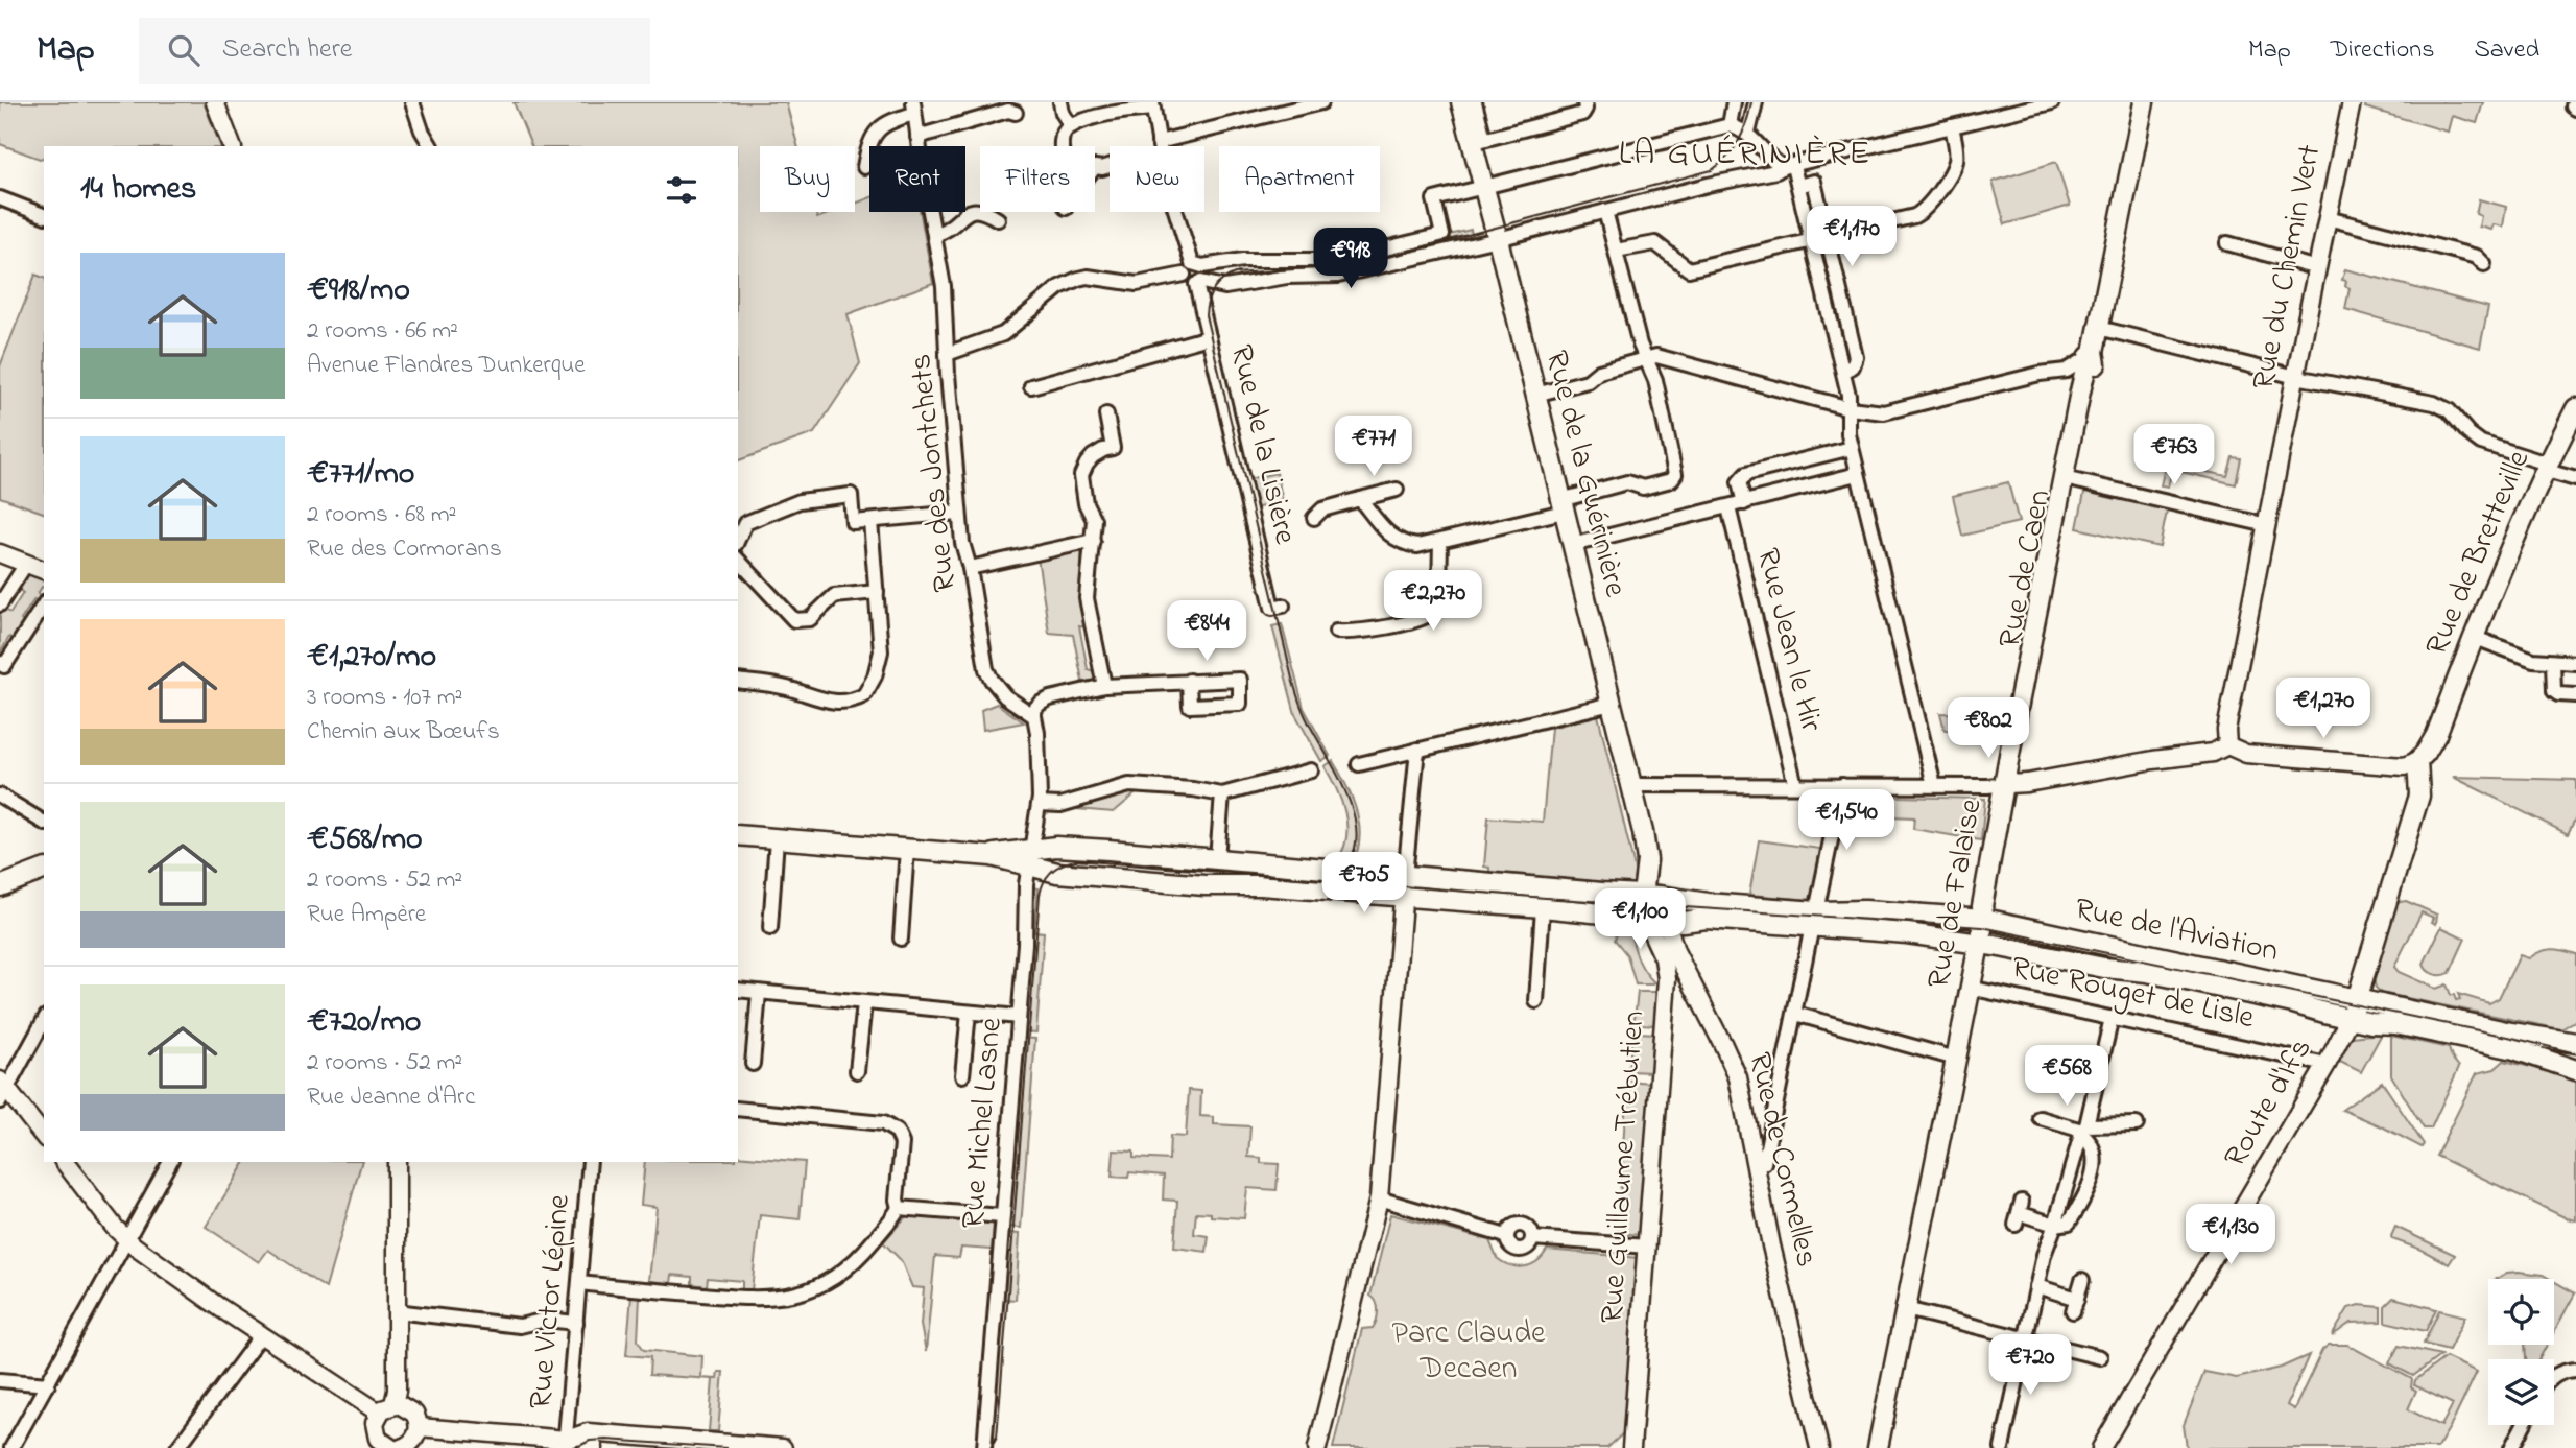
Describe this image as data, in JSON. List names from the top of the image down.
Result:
{
  "streets": {
    "main road": [
      "Rue de la Guérinière",
      "Rue de Bretteville",
      "Rue de Caen",
      "Rue de Falaise",
      "Rue de l'Aviation",
      "Route d'Ifs"
    ],
    "street": [
      "Rue du Chemin Vert",
      "Rue de la Lisière",
      "Rue des Jontchets",
      "Rue Jean le Hir",
      "Rue Rouget de Lisle",
      "Rue Michel Lasne",
      "Rue de Cormelles",
      "Rue Guillaume Trébutien",
      "Rue Victor Lépine"
    ]
  },
  "crossings": [
    ["Rue de la Guérinière", "Rue de Cormelles"],
    ["Rue de la Guérinière", "Rue Guillaume Trébutien"],
    ["Rue de Bretteville", "Route d'Ifs"],
    ["Rue de Caen", "Rue de Falaise"],
    ["Rue de Caen", "Rue de l'Aviation"],
    ["Rue de Falaise", "Rue de l'Aviation"],
    ["Rue de Falaise", "Rue Rouget de Lisle"],
    ["Rue de l'Aviation", "Route d'Ifs"],
    ["Rue Rouget de Lisle", "Route d'Ifs"],
    ["Rue de Cormelles", "Rue Guillaume Trébutien"]
  ],
  "districts": ["LA GUÉRINIÈRE"],
  "parks": ["Parc Claude Decaen"],
  "page": {
    "header": "Map",
    "search": "Search here",
    "nav": ["Map", "Directions", "Saved"],
    "chip": [
      "Buy",
      "Rent",
      "Filters",
      "New",
      "Apartment"
    ],
    "heading": "14 homes",
    "price": [
      "€1,170",
      "€918",
      "€771",
      "€763",
      "€2,270",
      "€844",
      "€1,270",
      "€802",
      "€1,540",
      "€705",
      "€1,100",
      "€568",
      "€1,130",
      "€720"
    ],
    "list": [
      {
        "name": "€918/mo",
        "note": "2 rooms · 66 m² · Avenue Flandres Dunkerque"
      },
      {
        "name": "€771/mo",
        "note": "2 rooms · 68 m² · Rue des Cormorans"
      },
      {
        "name": "€1,270/mo",
        "note": "3 rooms · 107 m² · Chemin aux Bœufs"
      },
      {
        "name": "€568/mo",
        "note": "2 rooms · 52 m² · Rue Ampère"
      },
      {
        "name": "€720/mo",
        "note": "2 rooms · 52 m² · Rue Jeanne d'Arc"
      }
    ]
  }
}
